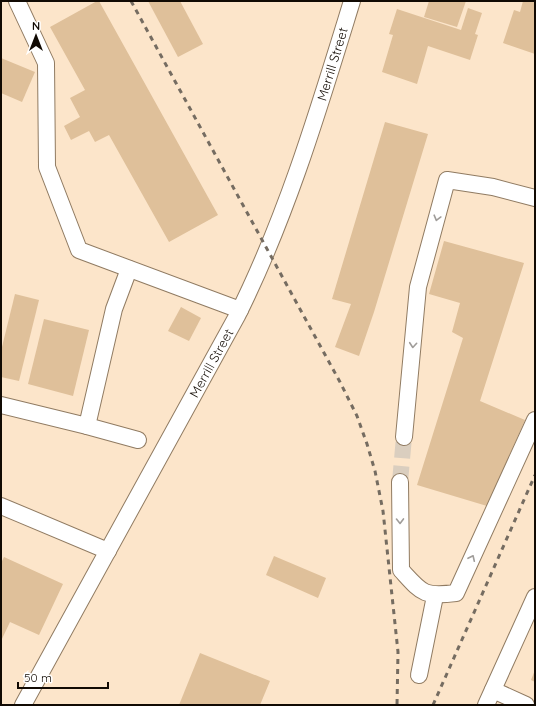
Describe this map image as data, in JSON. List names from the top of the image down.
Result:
{
  "streets": {
    "street": ["Merrill Street"]
  },
  "scale_bar": "50 m",
  "north": "top"
}
